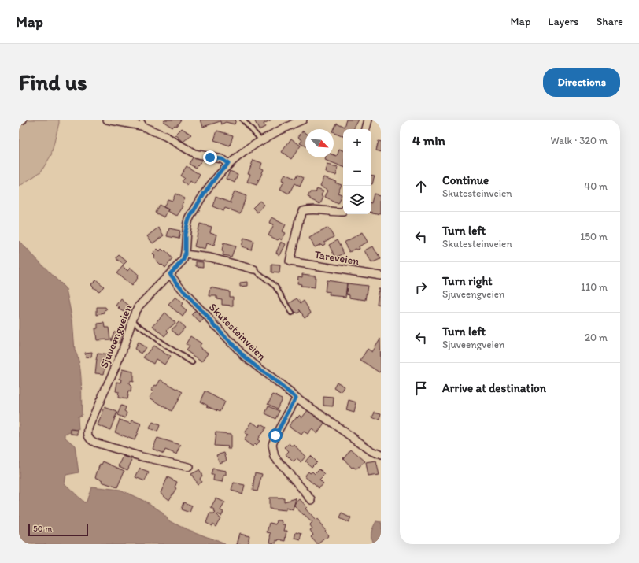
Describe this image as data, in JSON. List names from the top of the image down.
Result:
{
  "streets": {
    "street": ["Tareveien", "Skutesteinveien", "Sjuveengveien"]
  },
  "crossings": [
    ["Skutesteinveien", "Sjuveengveien"]
  ],
  "scale_bar": "50 m",
  "north": "bottom right",
  "page": {
    "header": "Map",
    "nav": ["Map", "Layers", "Share"],
    "buttons": "Directions",
    "title": "Find us",
    "heading": ["4 min", "Walk · 320 m"],
    "map_buttons": ["+", "−"],
    "list": [
      ["Continue", "Skutesteinveien", "40 m"],
      ["Turn left", "Skutesteinveien", "150 m"],
      ["Turn right", "Sjuveengveien", "110 m"],
      ["Turn left", "Sjuveengveien", "20 m"],
      "Arrive at destination"
    ],
    "scale": "50 m"
  }
}
